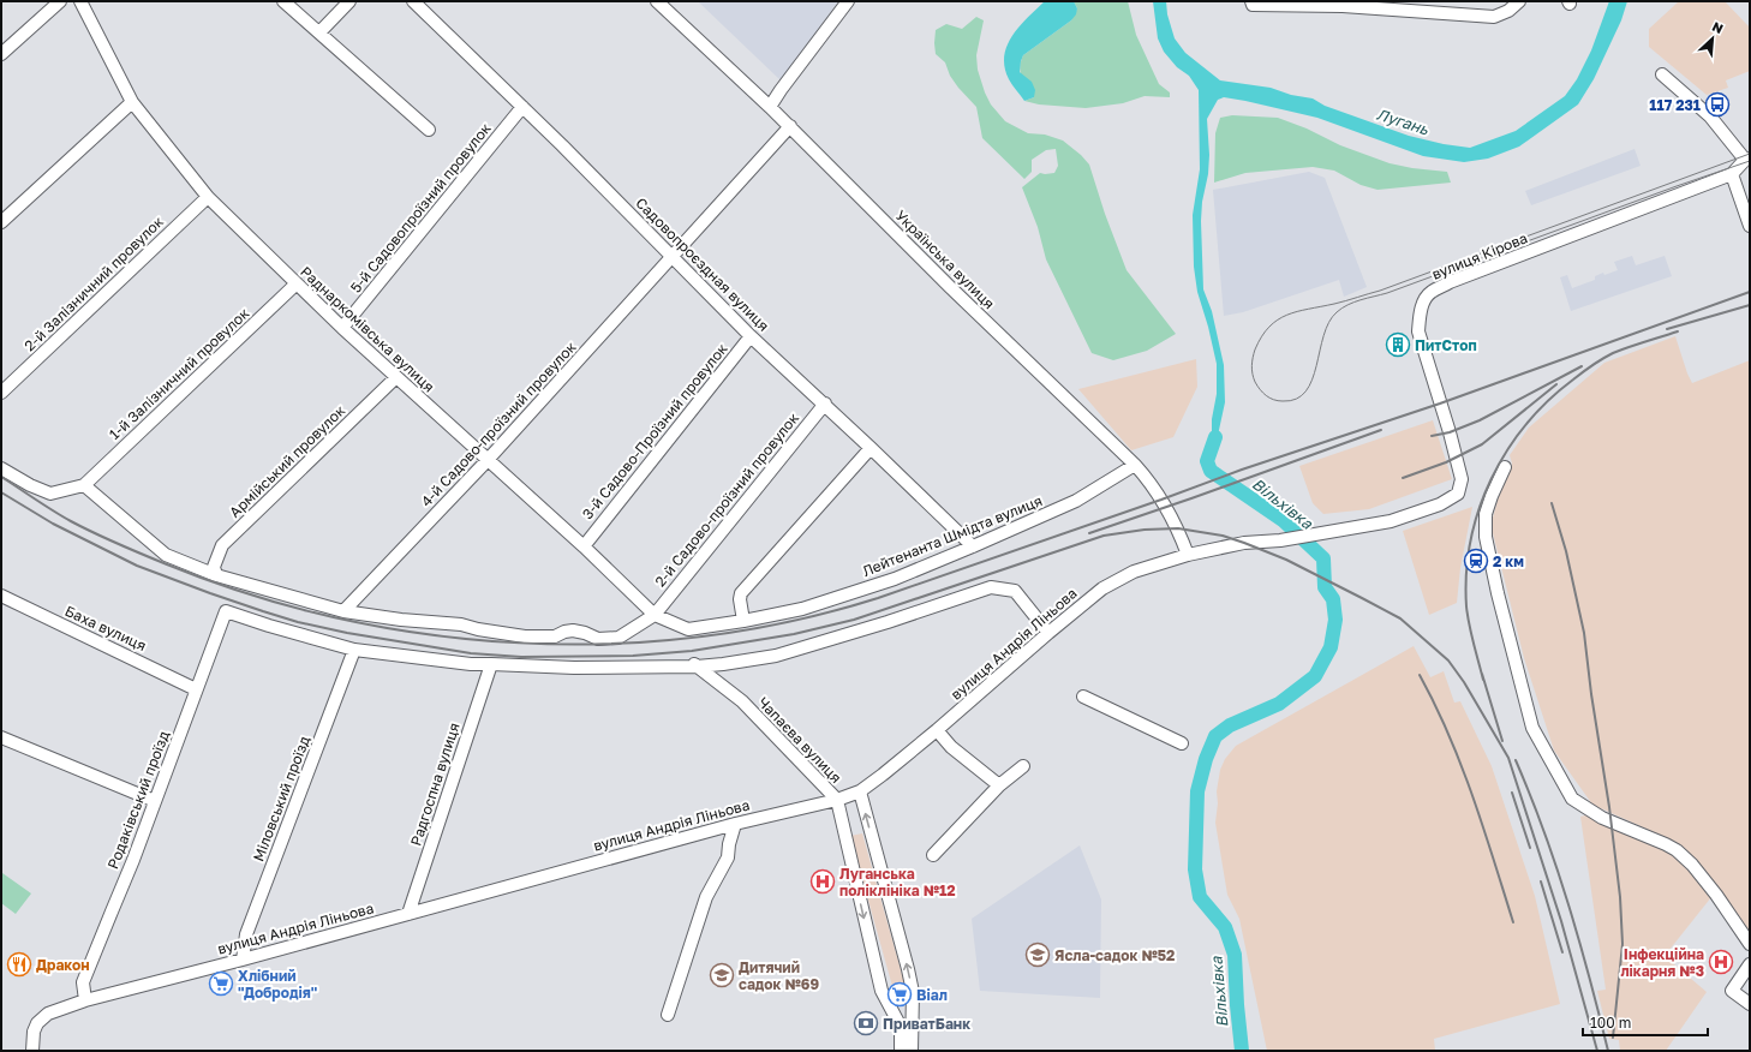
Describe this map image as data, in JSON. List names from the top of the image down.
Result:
{
  "streets": {
    "street": [
      "5-й Садовопроїзний провулок",
      "вулиця Кірова",
      "Українська вулиця",
      "Садовопроєздная вулиця",
      "2-й Залізничний провулок",
      "Раднаркомівська вулиця",
      "1-й Залізничний провулок",
      "4-й Садово-проїзний провулок",
      "3-й Садово-Проїзний провулок",
      "Армійський провулок",
      "2-й Садово-проїзний провулок",
      "Лейтенанта Шмідта вулиця",
      "Баха вулиця",
      "вулиця Андрія Ліньова",
      "Чапаєва вулиця",
      "Радгоспна вулиця",
      "Міловський проїзд",
      "Родаківський проїзд"
    ]
  },
  "crossings": [
    ["5-й Садовопроїзний провулок", "Садовопроєздная вулиця"],
    ["5-й Садовопроїзний провулок", "Раднаркомівська вулиця"],
    ["вулиця Кірова", "вулиця Андрія Ліньова"],
    ["Українська вулиця", "4-й Садово-проїзний провулок"],
    ["Українська вулиця", "Лейтенанта Шмідта вулиця"],
    ["Українська вулиця", "вулиця Андрія Ліньова"],
    ["Садовопроєздная вулиця", "4-й Садово-проїзний провулок"],
    ["Садовопроєздная вулиця", "3-й Садово-Проїзний провулок"],
    ["Садовопроєздная вулиця", "2-й Садово-проїзний провулок"],
    ["Садовопроєздная вулиця", "Лейтенанта Шмідта вулиця"],
    ["2-й Залізничний провулок", "Раднаркомівська вулиця"],
    ["Раднаркомівська вулиця", "1-й Залізничний провулок"],
    ["Раднаркомівська вулиця", "4-й Садово-проїзний провулок"],
    ["Раднаркомівська вулиця", "3-й Садово-Проїзний провулок"],
    ["Раднаркомівська вулиця", "Армійський провулок"],
    ["Раднаркомівська вулиця", "2-й Садово-проїзний провулок"],
    ["Раднаркомівська вулиця", "Лейтенанта Шмідта вулиця"],
    ["1-й Залізничний провулок", "2-й Садово-проїзний провулок"],
    ["4-й Садово-проїзний провулок", "2-й Садово-проїзний провулок"],
    ["Армійський провулок", "2-й Садово-проїзний провулок"],
    ["Баха вулиця", "Родаківський проїзд"],
    ["вулиця Андрія Ліньова", "Чапаєва вулиця"],
    ["вулиця Андрія Ліньова", "Радгоспна вулиця"],
    ["вулиця Андрія Ліньова", "Міловський проїзд"],
    ["вулиця Андрія Ліньова", "Родаківський проїзд"],
    ["Міловський проїзд", "Родаківський проїзд"]
  ],
  "water": ["Лугань", "Вільхівка"],
  "places": {
    "bus stop": ["117 231"],
    "building": ["ПитСтоп"],
    "station": ["2 км"],
    "hospital": ["Луганська поліклініка №12", "Інфекційна лікарня №3"],
    "school or university": ["Ясла-садок №52", "Дитячий садок №69"],
    "restaurant": ["Дракон"],
    "supermarket": ["Хлібний \"Добродія\"", "Віал"],
    "bank": ["ПриватБанк"]
  },
  "scale_bar": "100 m",
  "north": "top right"
}
